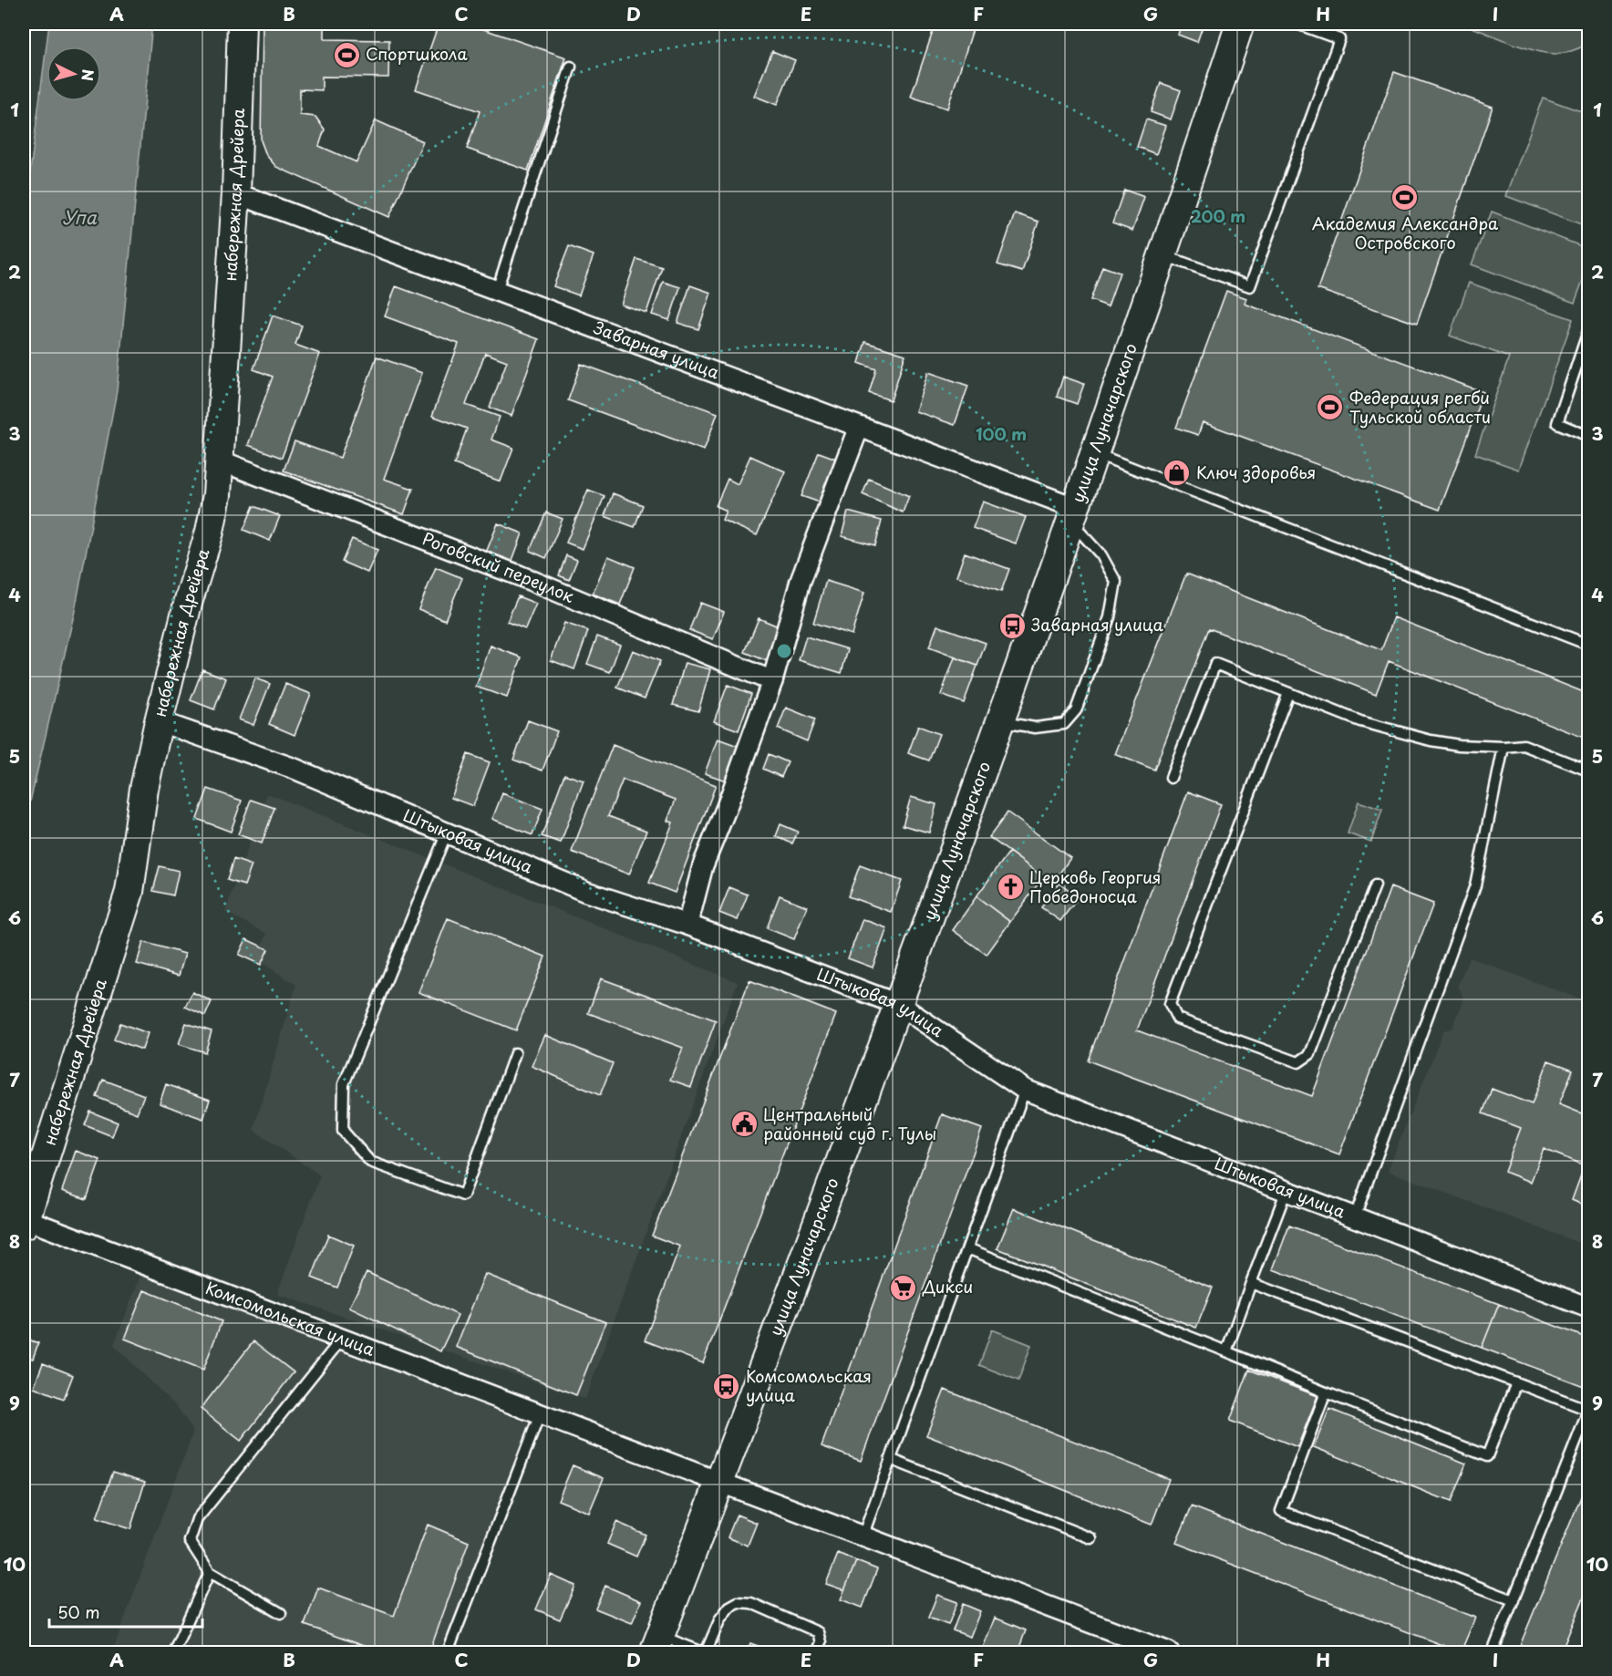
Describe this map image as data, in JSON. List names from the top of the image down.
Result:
{
  "streets": {
    "main road": ["набережная Дрейера", "улица Луначарского"],
    "street": [
      "Заварная улица",
      "Роговский переулок",
      "Штыковая улица",
      "Комсомольская улица"
    ]
  },
  "crossings": [
    ["набережная Дрейера", "Заварная улица"],
    ["набережная Дрейера", "Роговский переулок"],
    ["набережная Дрейера", "Штыковая улица"],
    ["набережная Дрейера", "Комсомольская улица"],
    ["Заварная улица", "улица Луначарского"],
    ["улица Луначарского", "Штыковая улица"],
    ["улица Луначарского", "Комсомольская улица"]
  ],
  "water": ["Упа"],
  "places": {
    "sports": ["Спортшкола", "Академия Александра Островского", "Федерация регби Тульской области"],
    "shop": ["Ключ здоровья"],
    "bus stop": ["Заварная улица", "Комсомольская улица"],
    "church": ["Церковь Георгия Победоносца"],
    "public building": ["Центральный районный суд г. Тулы"],
    "supermarket": ["Дикси"]
  },
  "scale_bar": "50 m",
  "north": "right",
  "grid": {
    "columns": [
      "A",
      "B",
      "C",
      "D",
      "E",
      "F",
      "G",
      "H",
      "I"
    ],
    "rows": [
      "1",
      "2",
      "3",
      "4",
      "5",
      "6",
      "7",
      "8",
      "9",
      "10"
    ]
  },
  "rings": ["200 m", "100 m"]
}
